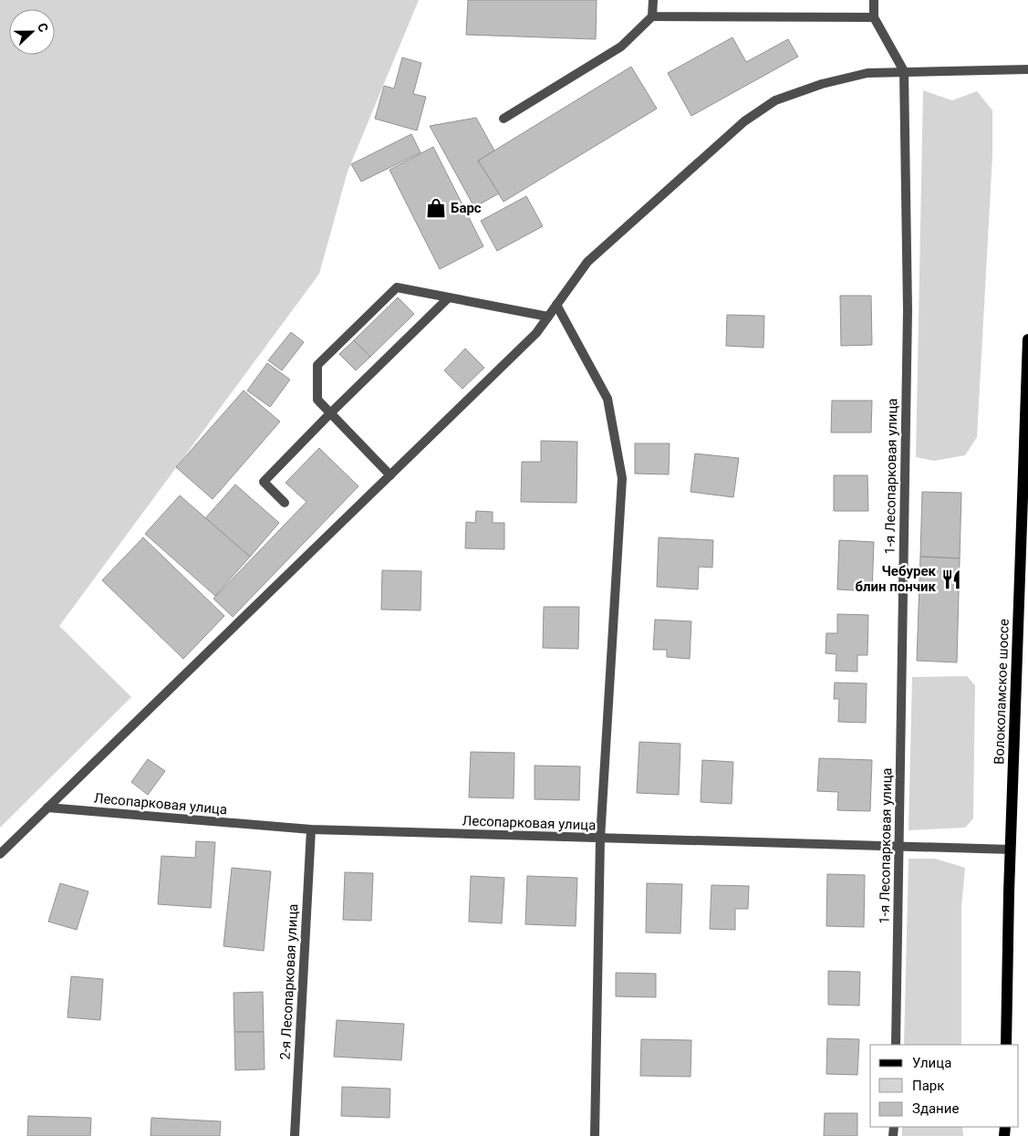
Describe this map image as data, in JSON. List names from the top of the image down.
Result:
{
  "streets": {
    "main road": ["Волоколамское шоссе"],
    "street": ["1-я Лесопарковая улица", "Лесопарковая улица", "2-я Лесопарковая улица"]
  },
  "crossings": [
    ["1-я Лесопарковая улица", "Лесопарковая улица"],
    ["Волоколамское шоссе", "Лесопарковая улица"],
    ["Лесопарковая улица", "2-я Лесопарковая улица"]
  ],
  "places": {
    "shop": ["Барс"],
    "restaurant": ["Чебурек блин пончик"]
  },
  "legend": ["Улица", "Парк", "Здание"],
  "north": "right"
}
